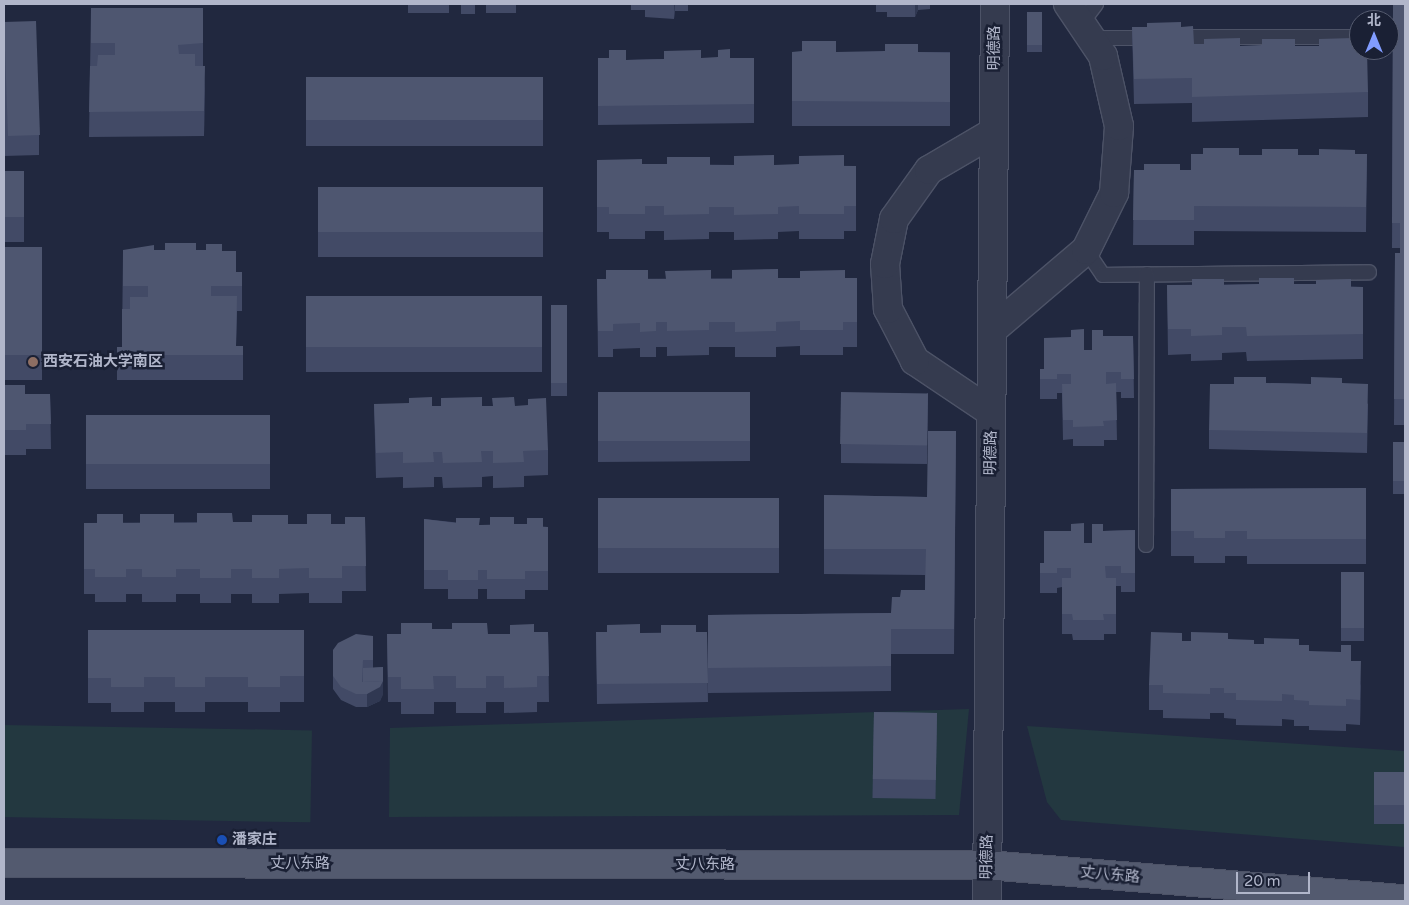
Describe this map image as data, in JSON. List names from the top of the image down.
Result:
{
  "streets": {
    "main road": ["丈八东路"],
    "street": ["明德路"]
  },
  "crossings": [
    ["明德路", "丈八东路"]
  ],
  "places": ["西安石油大学南区", "潘家庄"],
  "scale_bar": "20 m",
  "north": "top"
}
